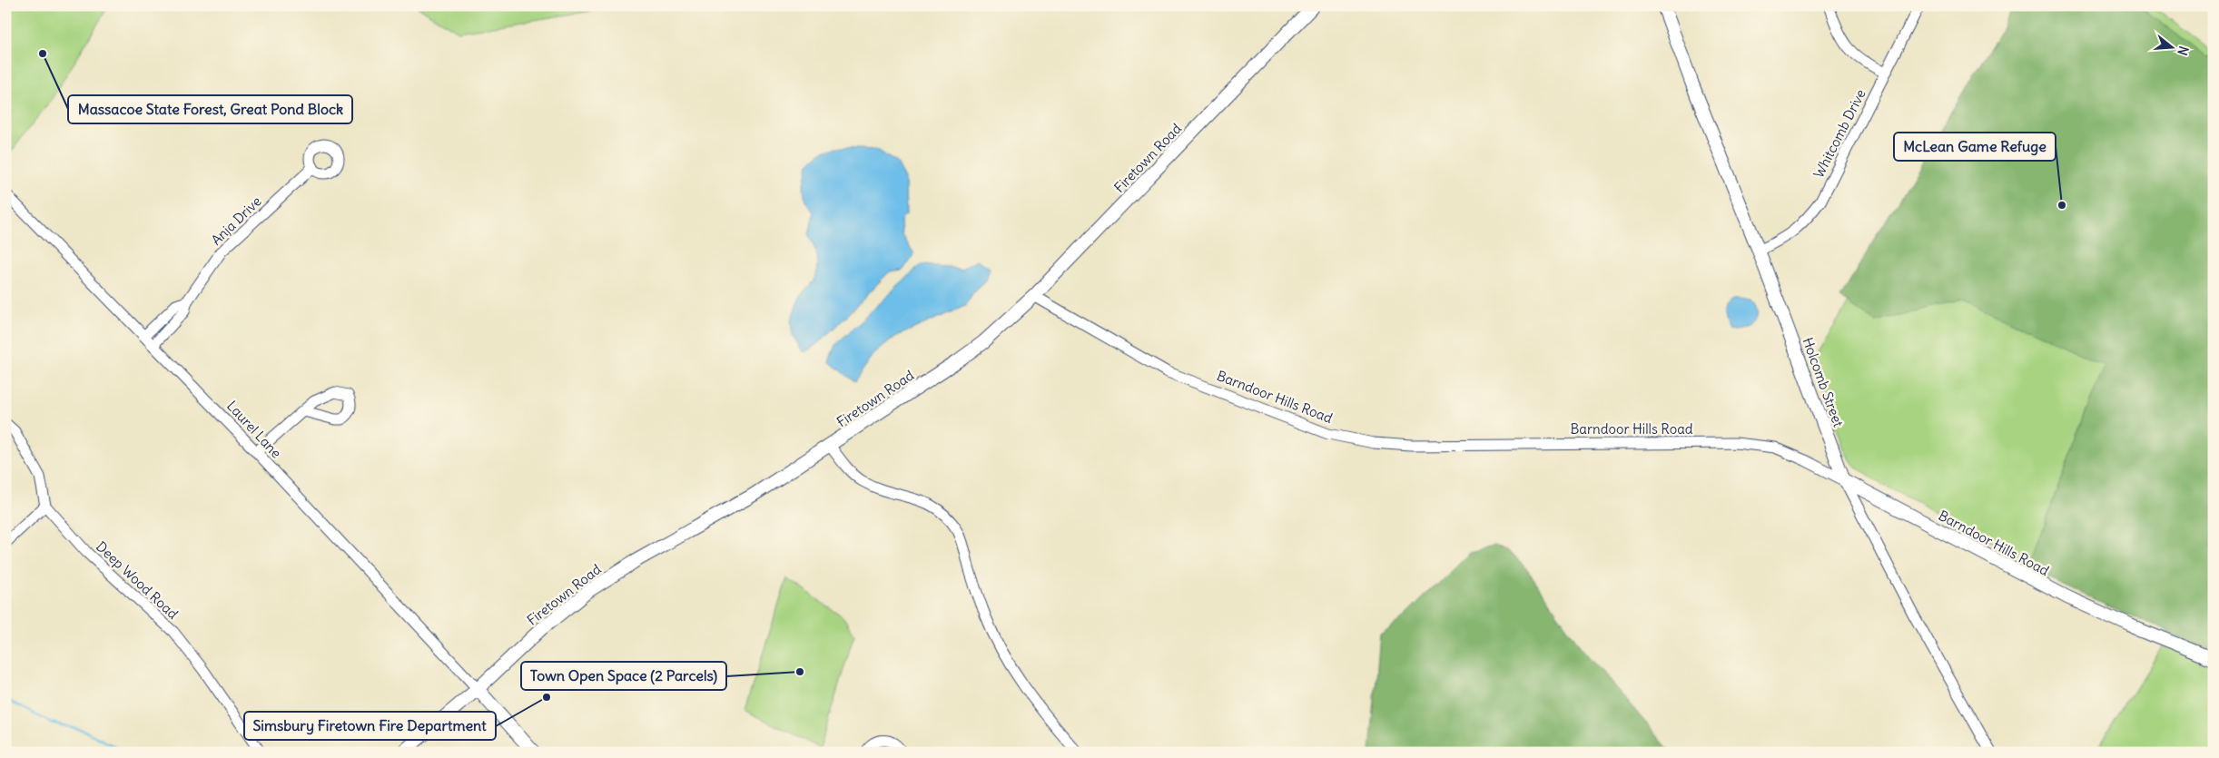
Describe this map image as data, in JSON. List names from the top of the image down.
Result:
{
  "streets": {
    "street": [
      "Whitcomb Drive",
      "Firetown Road",
      "Anja Drive",
      "Holcomb Street",
      "Barndoor Hills Road",
      "Laurel Lane",
      "Deep Wood Road"
    ]
  },
  "crossings": [
    ["Whitcomb Drive", "Holcomb Street"],
    ["Firetown Road", "Barndoor Hills Road"],
    ["Firetown Road", "Laurel Lane"],
    ["Anja Drive", "Laurel Lane"],
    ["Holcomb Street", "Barndoor Hills Road"]
  ],
  "places": [
    "Massacoe State Forest, Great Pond Block",
    "McLean Game Refuge",
    "Town Open Space (2 Parcels)",
    "Simsbury Firetown Fire Department"
  ],
  "north": "right"
}
